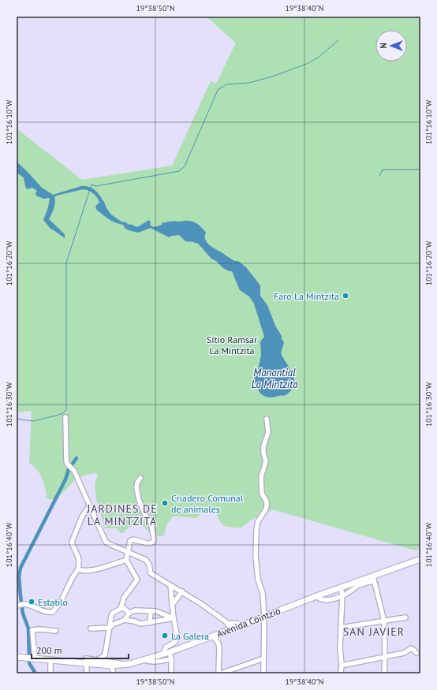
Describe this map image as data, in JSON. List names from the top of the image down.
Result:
{
  "streets": {
    "main road": ["Avenida Cointzio"]
  },
  "districts": ["JARDINES DE LA MINTZITA", "SAN JAVIER"],
  "water": ["Manantial La Mintzita"],
  "parks": ["Sitio Ramsar La Mintzita"],
  "places": [
    "Faro La Mintzita",
    "Criadero Comunal de animales",
    "Establo",
    "La Galera"
  ],
  "scale_bar": "200 m",
  "north": "left",
  "coordinates": [
    "19°38'50\"N",
    "19°38'40\"N",
    "101°16'10\"W",
    "101°16'20\"W",
    "101°16'30\"W",
    "101°16'40\"W"
  ]
}
